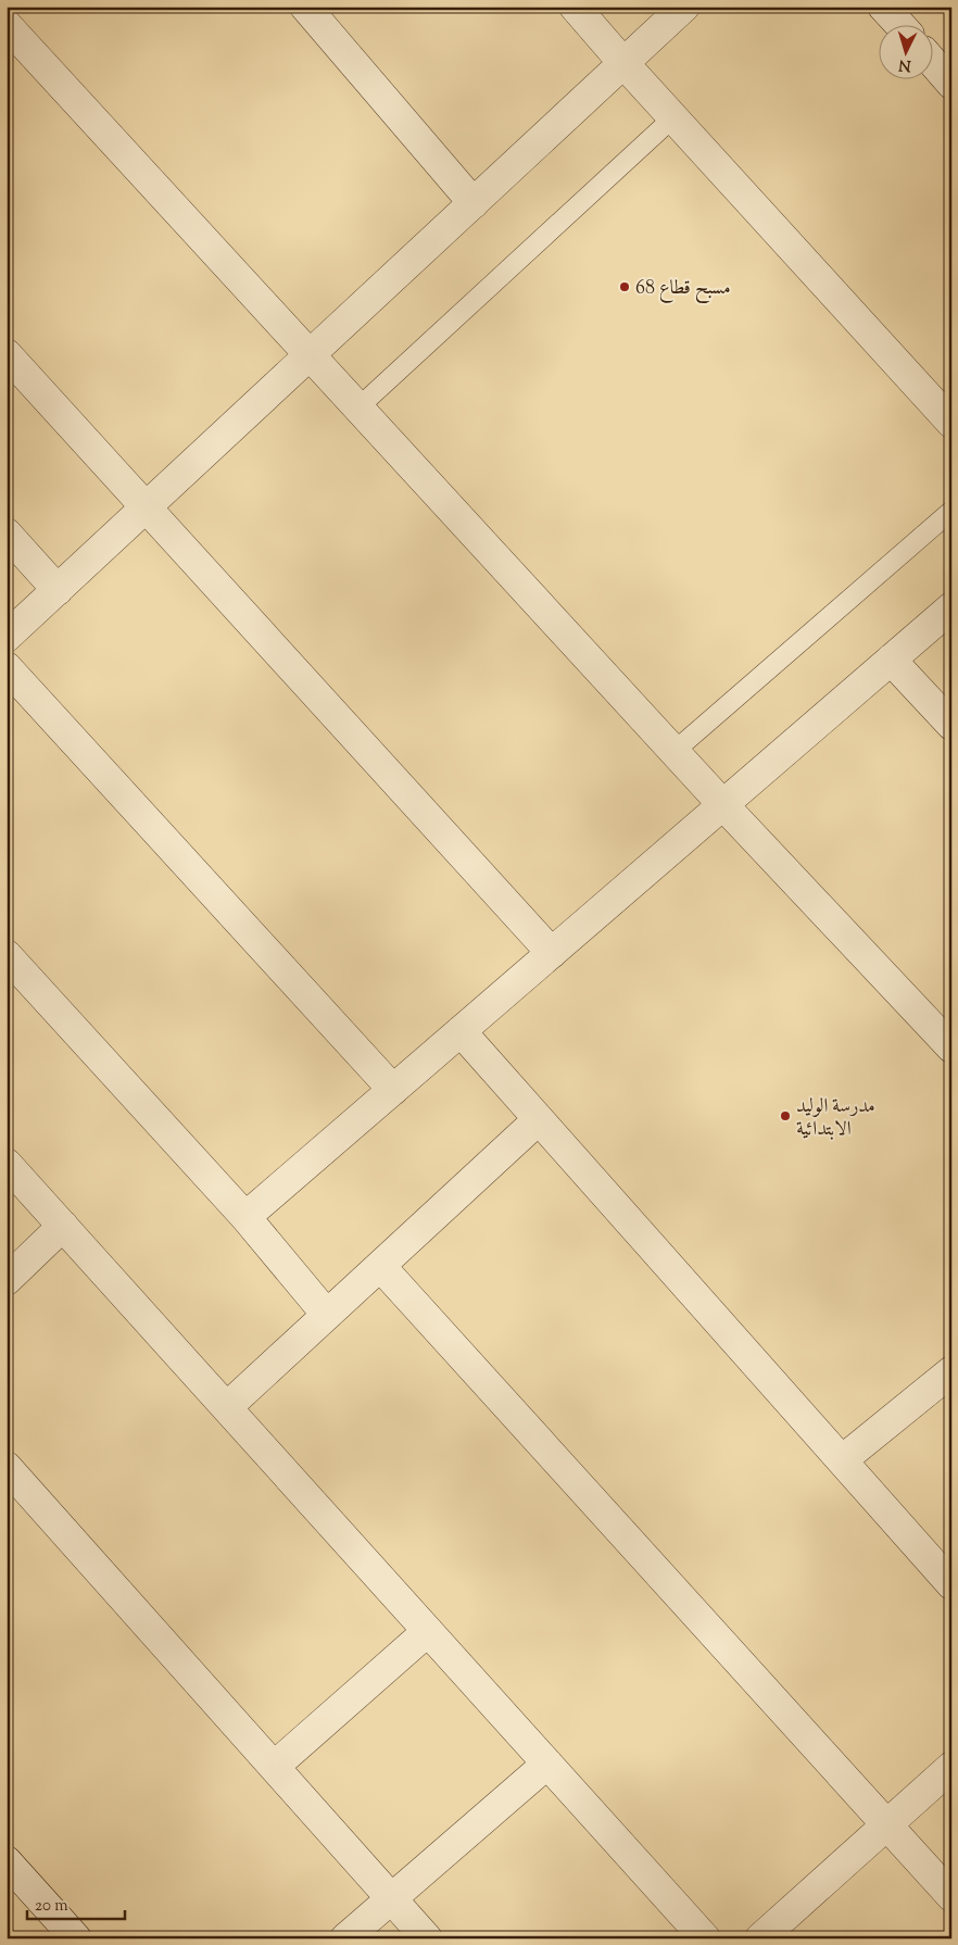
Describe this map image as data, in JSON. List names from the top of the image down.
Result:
{
  "places": ["مسبح قطاع 68", "مدرسة الوليد الابتدائية"],
  "scale_bar": "20 m",
  "north": "bottom"
}
